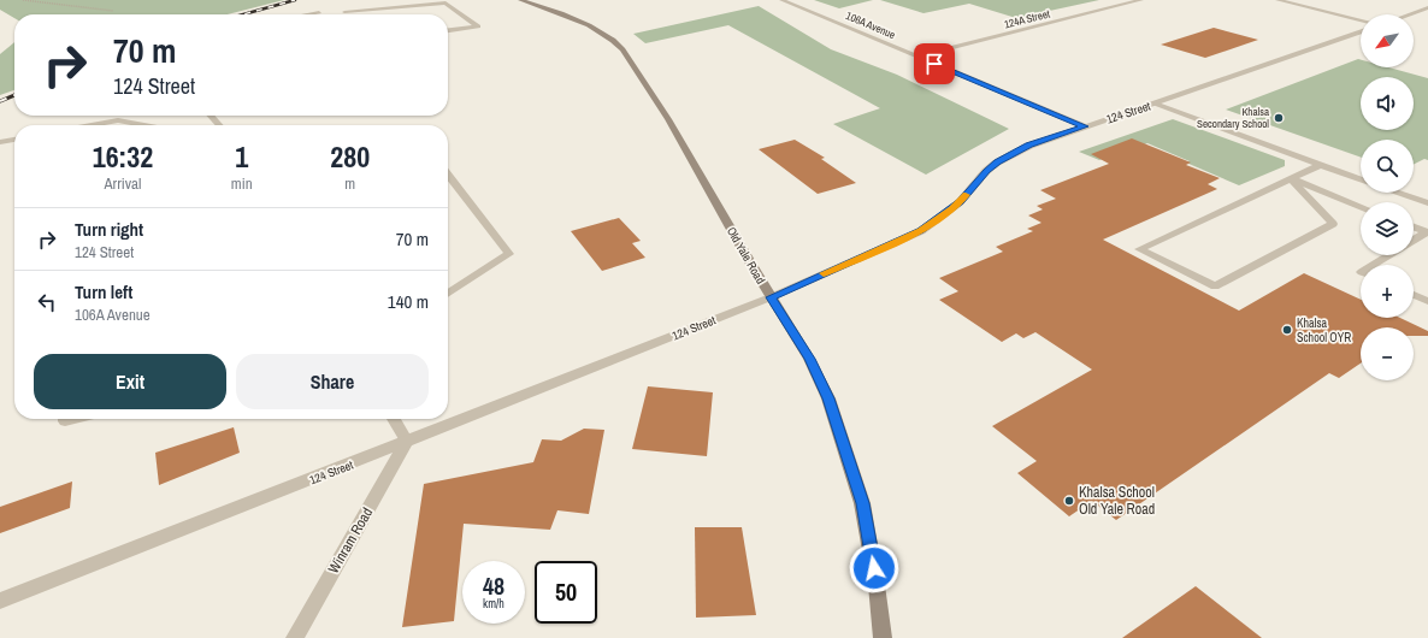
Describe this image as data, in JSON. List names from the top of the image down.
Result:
{
  "streets": {
    "main road": ["Old Yale Road"],
    "street": [
      "124A Street",
      "106A Avenue",
      "124 Street",
      "Winram Road"
    ]
  },
  "crossings": [
    ["124A Street", "106A Avenue"],
    ["106A Avenue", "124 Street"],
    ["124 Street", "Old Yale Road"],
    ["124 Street", "Winram Road"]
  ],
  "places": ["Khalsa Secondary School", "Khalsa School OYR", "Khalsa School Old Yale Road"],
  "north": "bottom left",
  "page": {
    "map_buttons": ["+", "−"],
    "turn": ["70 m", "124 Street"],
    "eta": [
      "16:32",
      "Arrival",
      "1",
      "min",
      "280",
      "m"
    ],
    "list": [
      {
        "name": "Turn right",
        "note": "124 Street",
        "value": "70 m"
      },
      {
        "name": "Turn left",
        "note": "106A Avenue",
        "value": "140 m"
      }
    ],
    "buttons": ["Exit", "Share"],
    "speed": "48 km/h",
    "limit": "50"
  }
}
